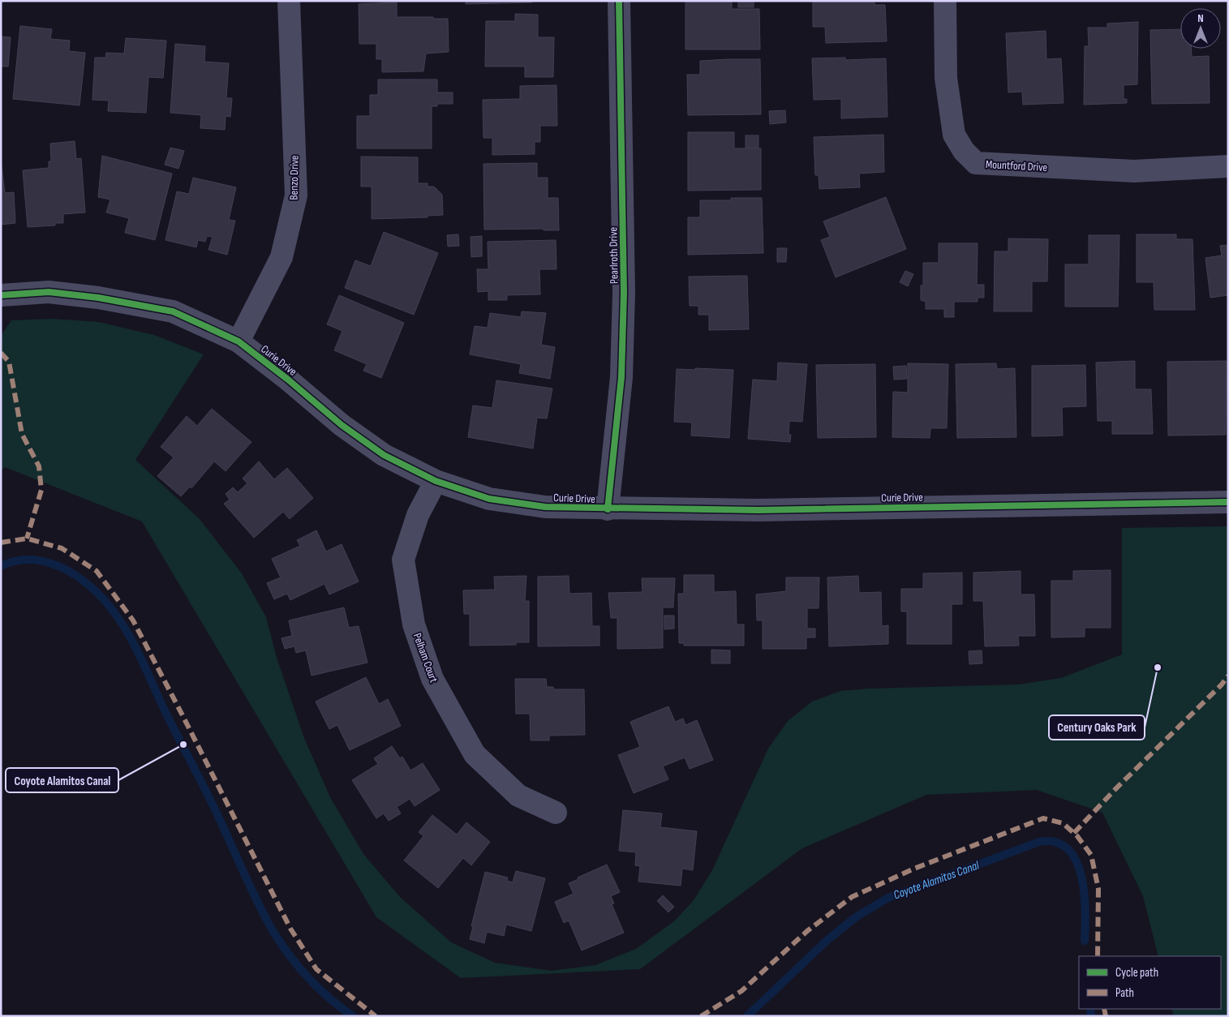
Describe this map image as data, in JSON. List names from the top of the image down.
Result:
{
  "streets": {
    "street": [
      "Mountford Drive",
      "Benzo Drive",
      "Pearlroth Drive",
      "Curie Drive",
      "Pelham Court"
    ]
  },
  "crossings": [
    ["Benzo Drive", "Curie Drive"],
    ["Pearlroth Drive", "Curie Drive"],
    ["Curie Drive", "Pelham Court"]
  ],
  "water": ["Coyote Alamitos Canal"],
  "places": ["Century Oaks Park", "Coyote Alamitos Canal"],
  "legend": ["Cycle path", "Path"],
  "north": "top"
}
